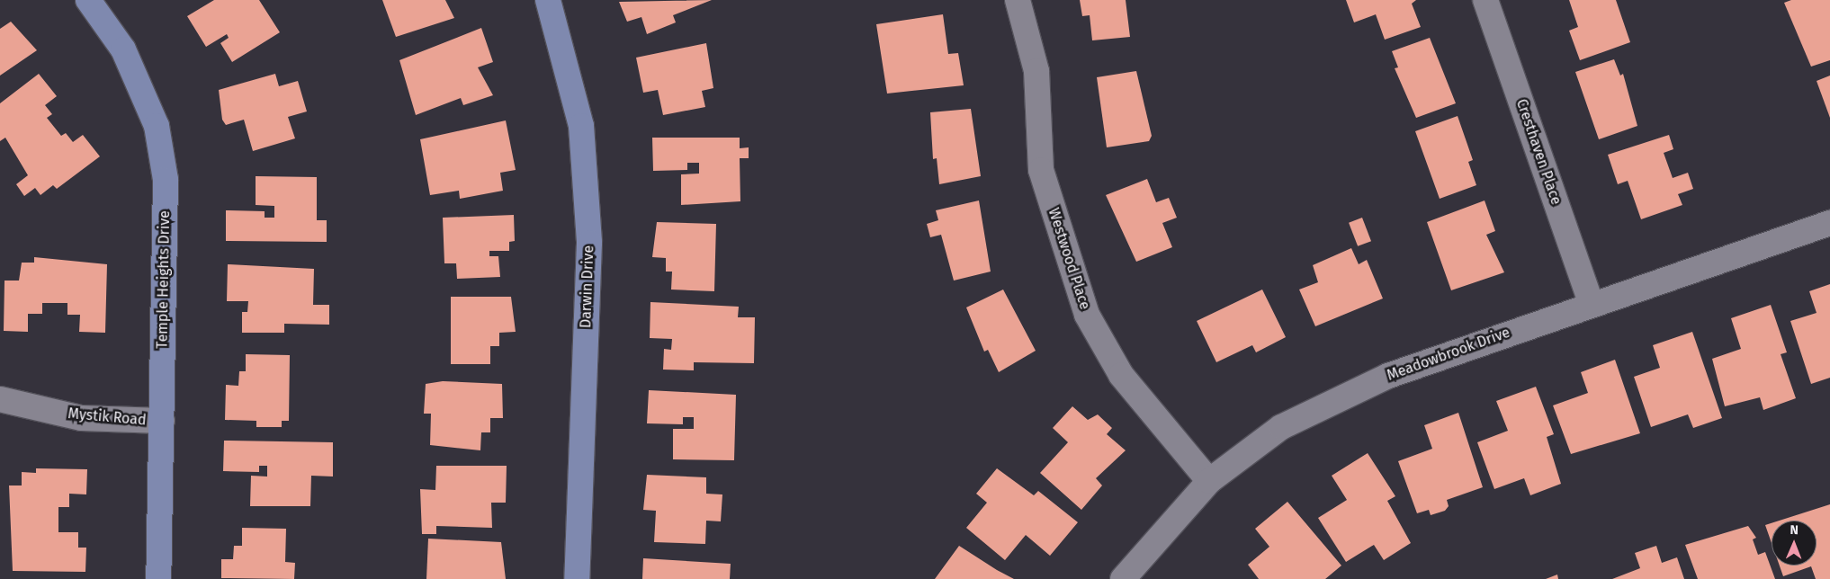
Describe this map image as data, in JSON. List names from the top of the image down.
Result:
{
  "streets": {
    "street": [
      "Cresthaven Place",
      "Westwood Place",
      "Temple Heights Drive",
      "Darwin Drive",
      "Meadowbrook Drive",
      "Mystik Road"
    ]
  },
  "crossings": [
    ["Cresthaven Place", "Meadowbrook Drive"],
    ["Westwood Place", "Meadowbrook Drive"],
    ["Temple Heights Drive", "Mystik Road"]
  ],
  "north": "top"
}
